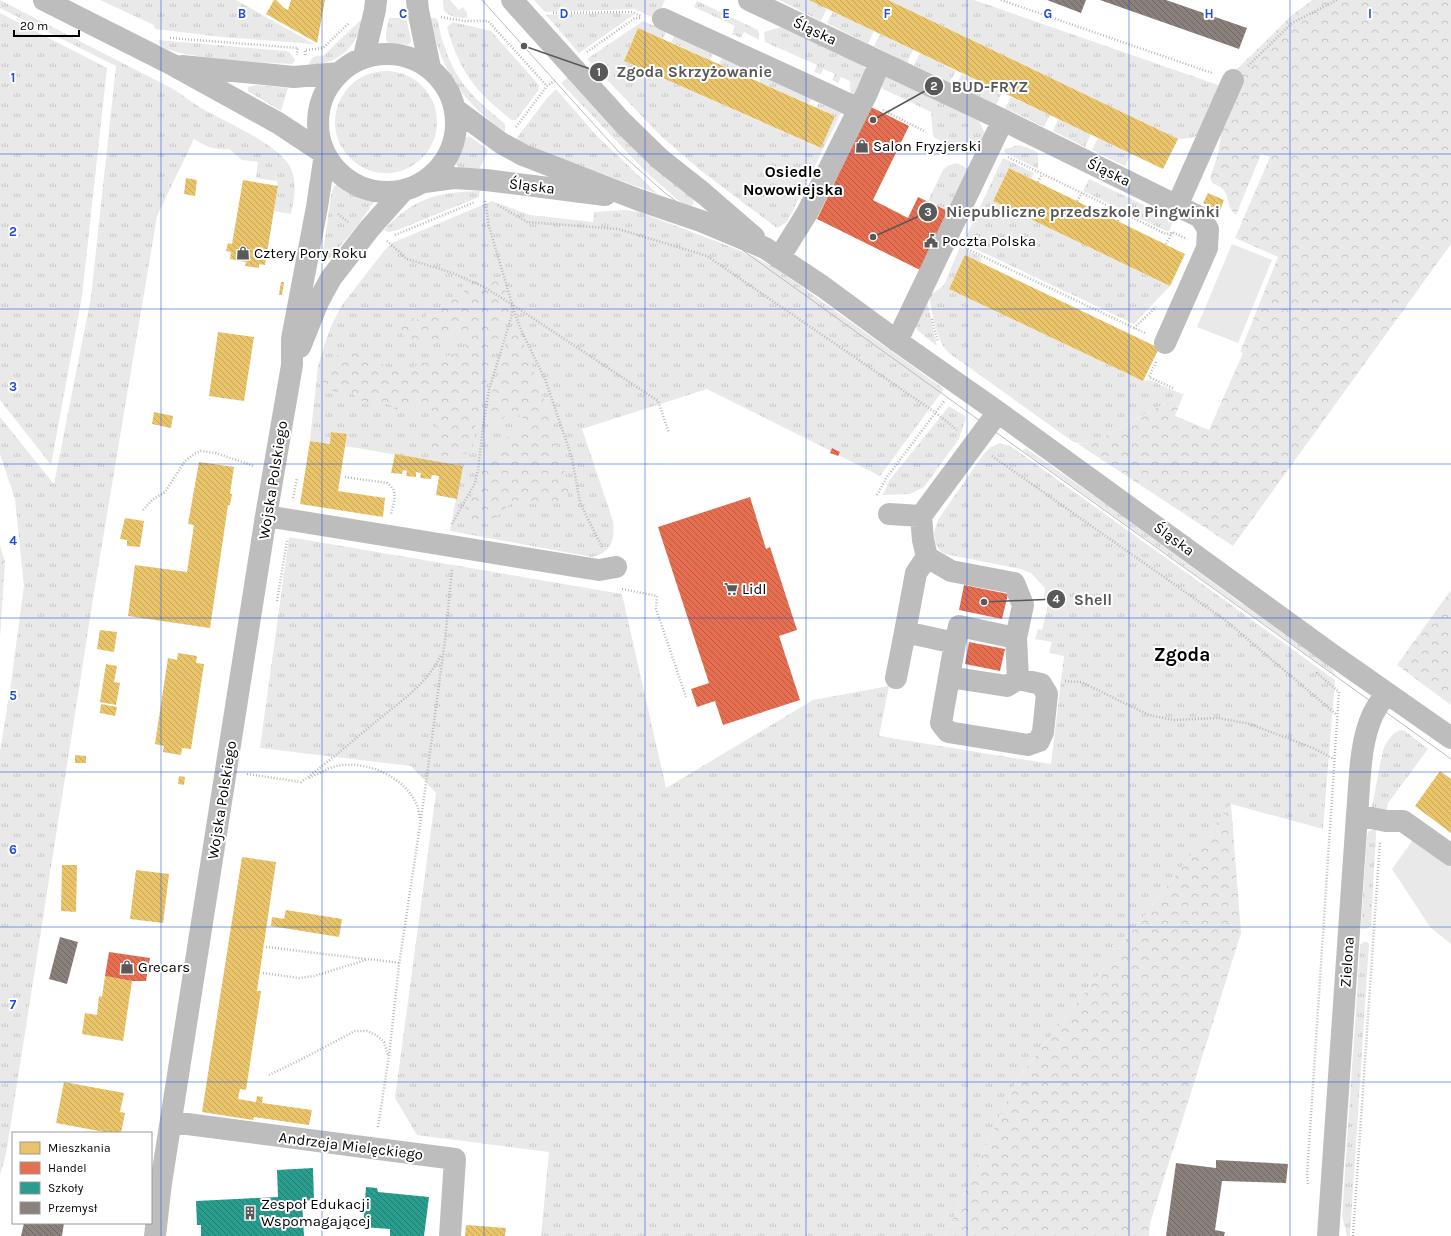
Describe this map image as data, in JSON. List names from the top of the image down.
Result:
{
  "streets": {
    "street": [
      "Śląska",
      "Wojska Polskiego",
      "Zielona",
      "Andrzeja Mielęckiego"
    ]
  },
  "crossings": [
    ["Śląska", "Wojska Polskiego"],
    ["Śląska", "Zielona"],
    ["Wojska Polskiego", "Andrzeja Mielęckiego"]
  ],
  "districts": ["Osiedle Nowowiejska", "Zgoda"],
  "places": {
    "other": [
      "Zgoda Skrzyżowanie",
      "BUD-FRYZ",
      "Niepubliczne przedszkole Pingwinki",
      "Shell"
    ],
    "shop": ["Salon Fryzjerski", "Cztery Pory Roku", "Grecars"],
    "public building": ["Poczta Polska"],
    "supermarket": ["Lidl"],
    "building": ["Zespoł Edukacji Wspomagającej"]
  },
  "legend": [
    "Mieszkania",
    "Handel",
    "Szkoły",
    "Przemysł"
  ],
  "scale_bar": "20 m",
  "grid": {
    "columns": [
      "B",
      "C",
      "D",
      "E",
      "F",
      "G",
      "H",
      "I"
    ],
    "rows": [
      "1",
      "2",
      "3",
      "4",
      "5",
      "6",
      "7"
    ]
  }
}
